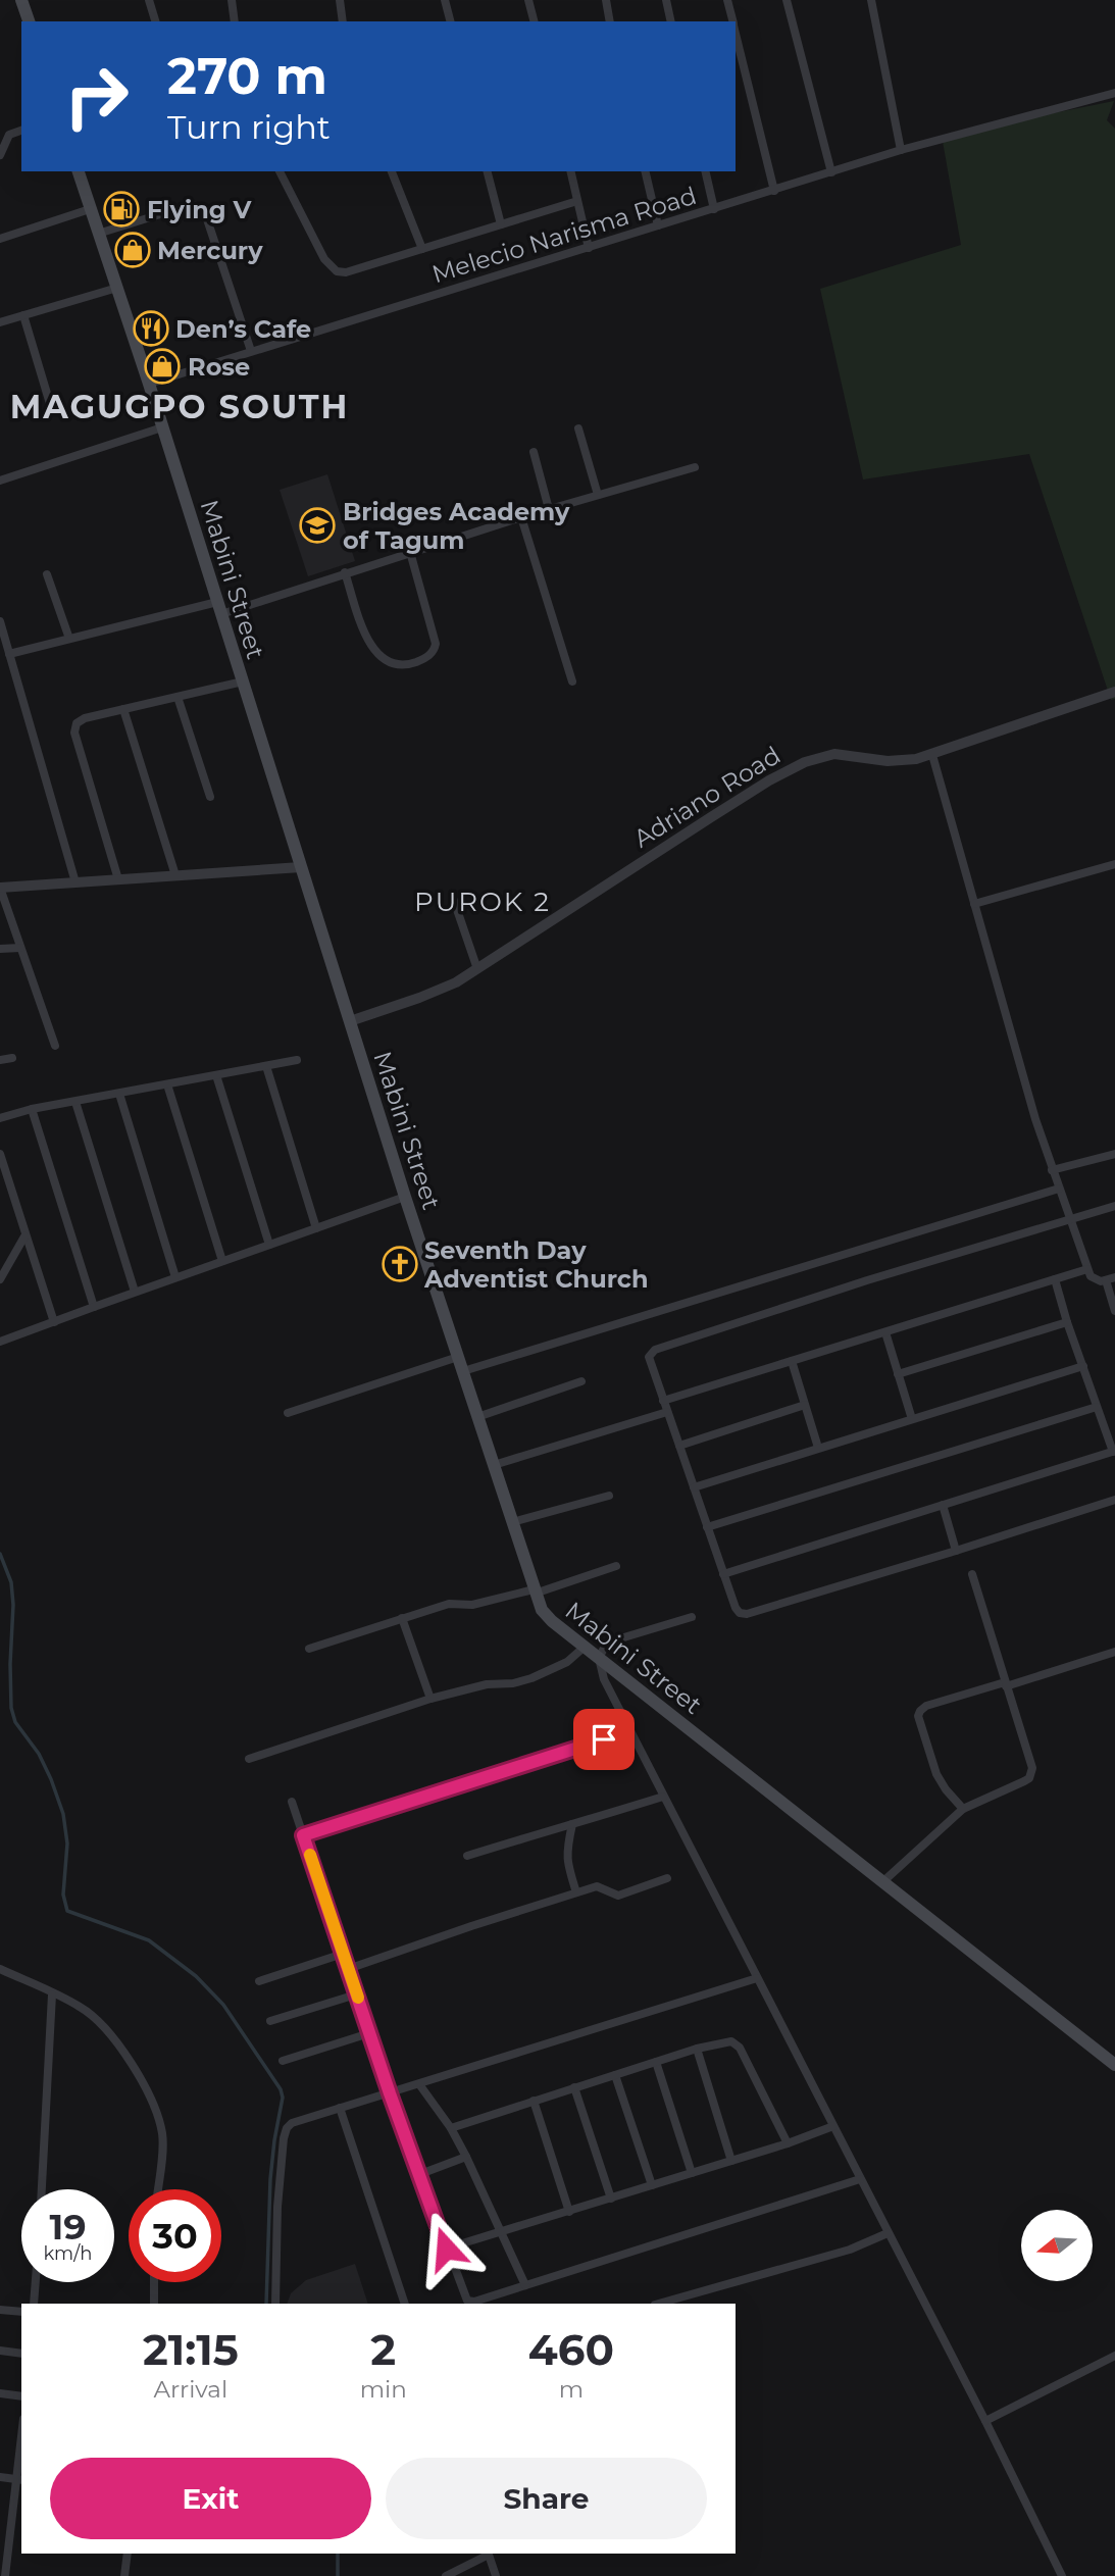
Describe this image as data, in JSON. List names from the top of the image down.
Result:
{
  "streets": {
    "main road": ["Mabini Street"],
    "street": ["Melecio Narisma Road", "Adriano Road"]
  },
  "crossings": [
    ["Melecio Narisma Road", "Mabini Street"],
    ["Mabini Street", "Adriano Road"]
  ],
  "districts": ["MAGUGPO SOUTH", "PUROK 2"],
  "places": {
    "fuel station": ["Flying V"],
    "shop": ["Mercury", "Rose"],
    "restaurant": ["Den’s Cafe"],
    "school or university": ["Bridges Academy of Tagum"],
    "church": ["Seventh Day Adventist Church"]
  },
  "north": "left",
  "page": {
    "turn": ["270 m", "Turn right"],
    "speed": "19 km/h",
    "limit": "30",
    "eta": [
      "21:15",
      "Arrival",
      "2",
      "min",
      "460",
      "m"
    ],
    "buttons": ["Exit", "Share"]
  }
}
